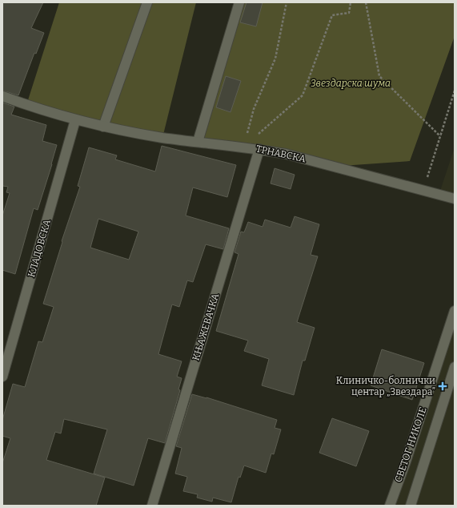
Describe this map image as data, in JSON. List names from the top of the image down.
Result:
{
  "streets": {
    "street": [
      "ТРНАВСКА",
      "КЛАДОВСКА",
      "КЊАЖЕВАЧКА",
      "СВЕТОГ НИКОЛЕ"
    ]
  },
  "crossings": [
    ["ТРНАВСКА", "КЛАДОВСКА"],
    ["ТРНАВСКА", "КЊАЖЕВАЧКА"]
  ],
  "parks": ["Звездарска шума"],
  "places": {
    "health": ["Клиничко-болнички центар „Звездара”"]
  }
}
